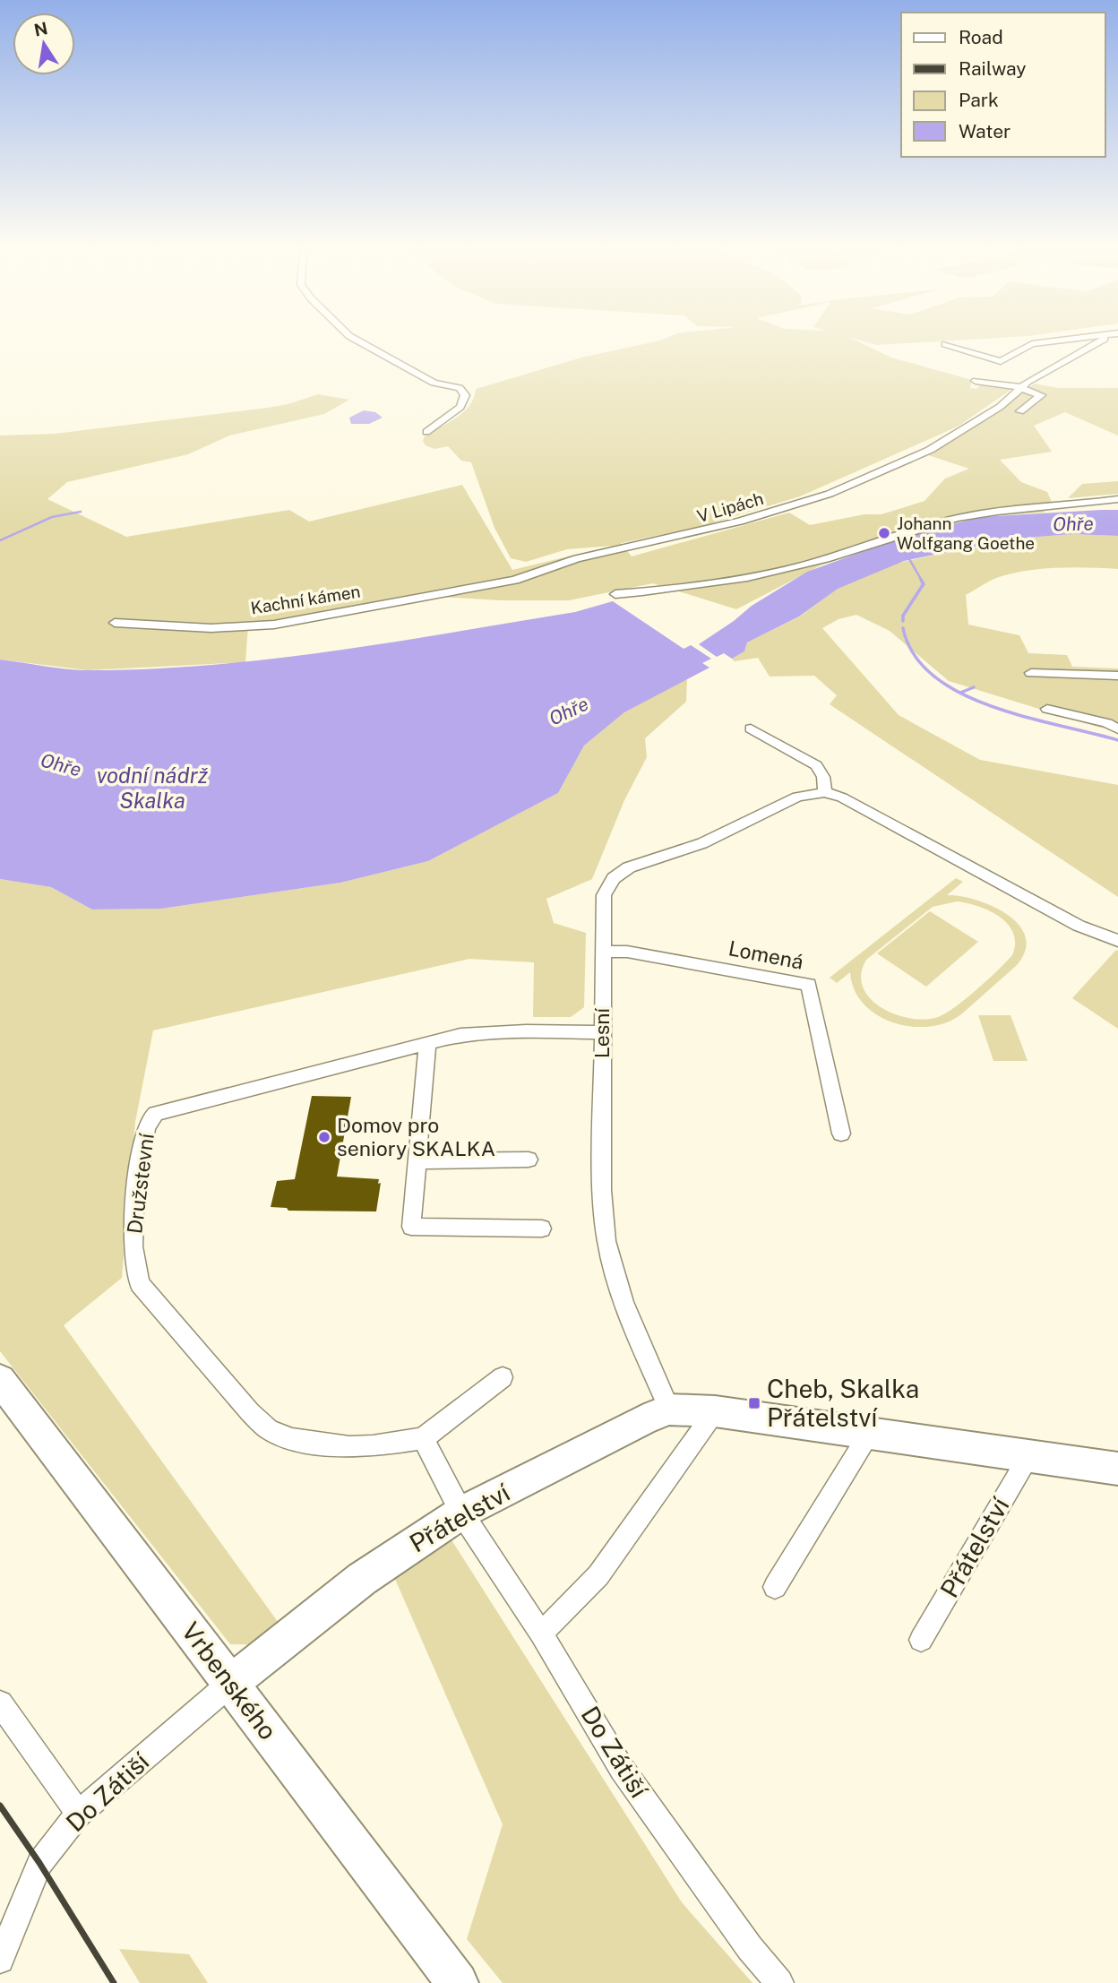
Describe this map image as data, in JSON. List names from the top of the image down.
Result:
{
  "streets": {
    "main road": ["Přátelství", "Vrbenského"],
    "street": [
      "V Lipách",
      "Kachní kámen",
      "Lomená",
      "Lesní",
      "Družstevní",
      "Do Zátiší"
    ]
  },
  "crossings": [
    ["V Lipách", "Kachní kámen"],
    ["Lomená", "Lesní"],
    ["Lesní", "Družstevní"],
    ["Lesní", "Přátelství"],
    ["Přátelství", "Vrbenského"],
    ["Přátelství", "Do Zátiší"],
    ["Vrbenského", "Do Zátiší"]
  ],
  "water": ["Ohře", "vodní nádrž Skalka"],
  "places": {
    "other": ["Johann Wolfgang Goethe", "Domov pro seniory SKALKA"],
    "transit": ["Cheb, Skalka Přátelství"]
  },
  "legend": [
    "Road",
    "Railway",
    "Park",
    "Water"
  ],
  "north": "top"
}
